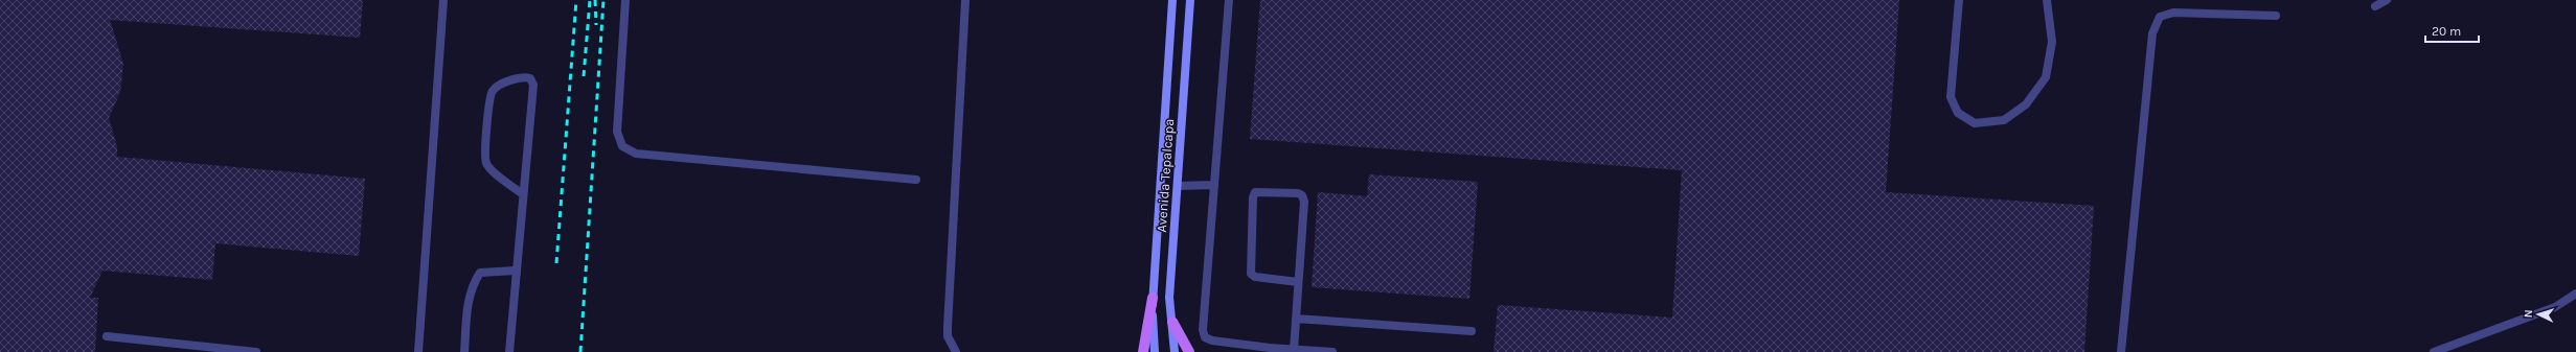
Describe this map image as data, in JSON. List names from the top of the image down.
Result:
{
  "streets": {
    "main road": ["Avenida Tepalcapa"]
  },
  "scale_bar": "20 m",
  "north": "left"
}
